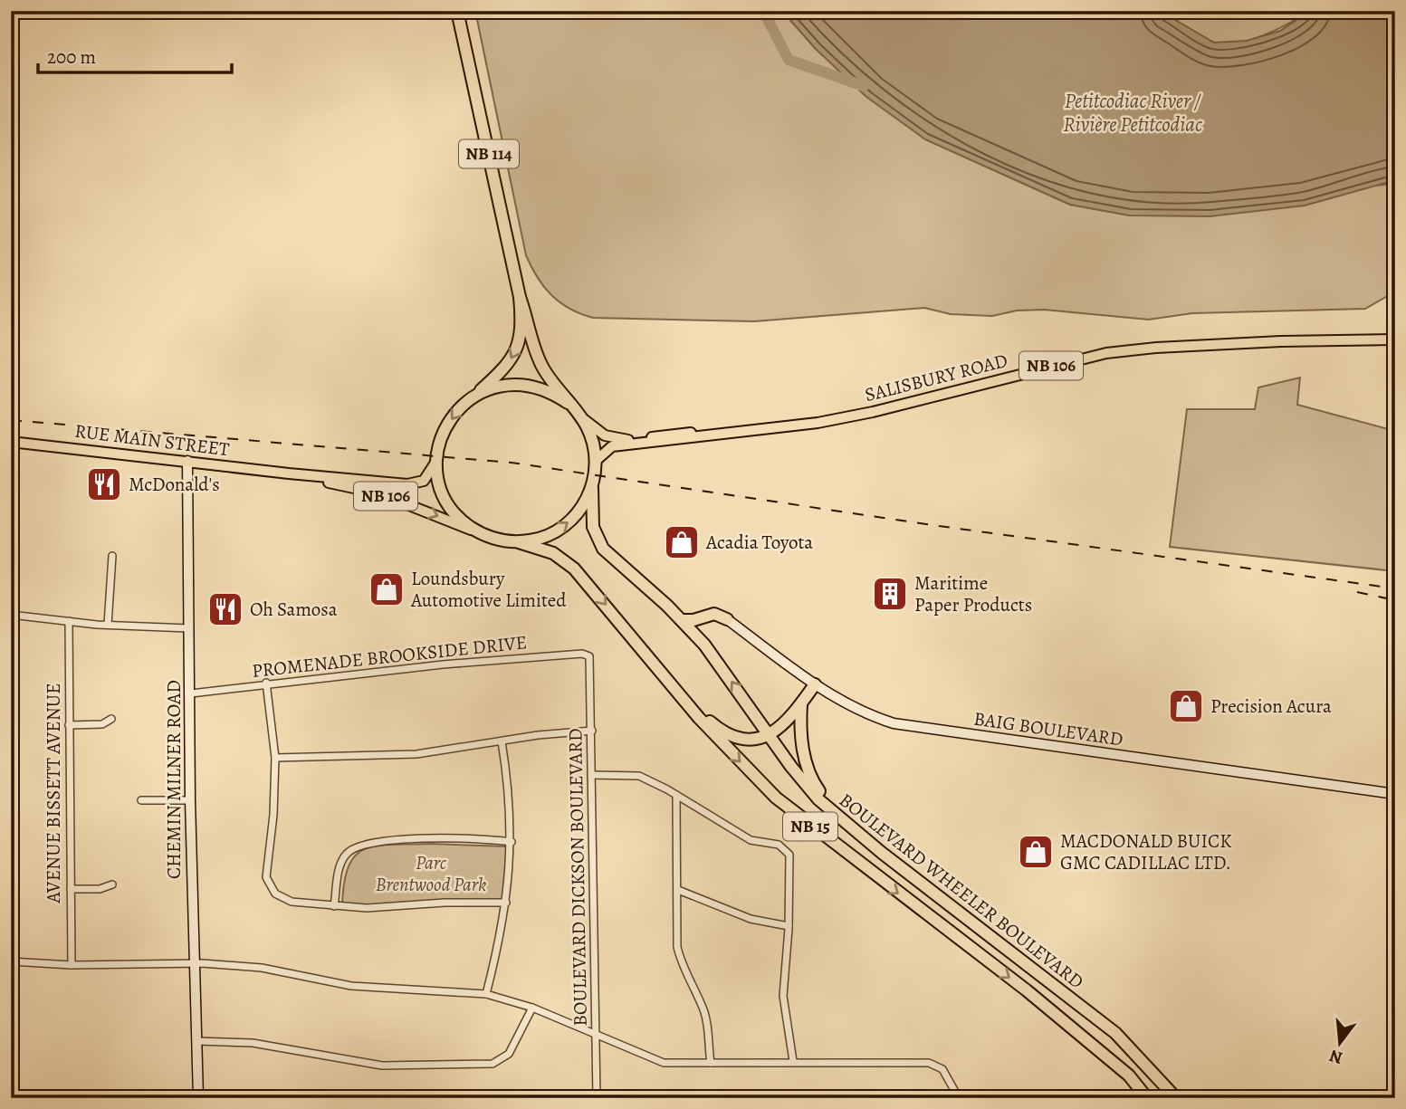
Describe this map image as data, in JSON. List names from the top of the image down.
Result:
{
  "streets": {
    "highway": ["NB 114", "NB 15", "BOULEVARD WHEELER BOULEVARD"],
    "main road": ["NB 106", "SALISBURY ROAD", "RUE MAIN STREET"],
    "street": [
      "PROMENADE BROOKSIDE DRIVE",
      "BAIG BOULEVARD",
      "CHEMIN MILNER ROAD",
      "AVENUE BISSETT AVENUE",
      "BOULEVARD DICKSON BOULEVARD"
    ]
  },
  "crossings": [
    ["NB 114", "SALISBURY ROAD"],
    ["NB 114", "RUE MAIN STREET"],
    ["NB 114", "BOULEVARD WHEELER BOULEVARD"],
    ["SALISBURY ROAD", "RUE MAIN STREET"],
    ["SALISBURY ROAD", "BOULEVARD WHEELER BOULEVARD"],
    ["RUE MAIN STREET", "CHEMIN MILNER ROAD"],
    ["RUE MAIN STREET", "BOULEVARD WHEELER BOULEVARD"],
    ["PROMENADE BROOKSIDE DRIVE", "CHEMIN MILNER ROAD"],
    ["PROMENADE BROOKSIDE DRIVE", "BOULEVARD DICKSON BOULEVARD"]
  ],
  "water": ["Petitcodiac River / Rivière Petitcodiac"],
  "parks": ["Parc Brentwood Park"],
  "places": {
    "restaurant": ["McDonald's", "Oh Samosa"],
    "shop": [
      "Acadia Toyota",
      "Loundsbury Automotive Limited",
      "Precision Acura",
      "MACDONALD BUICK GMC CADILLAC LTD."
    ],
    "building": ["Maritime Paper Products"]
  },
  "scale_bar": "200 m",
  "north": "bottom"
}
